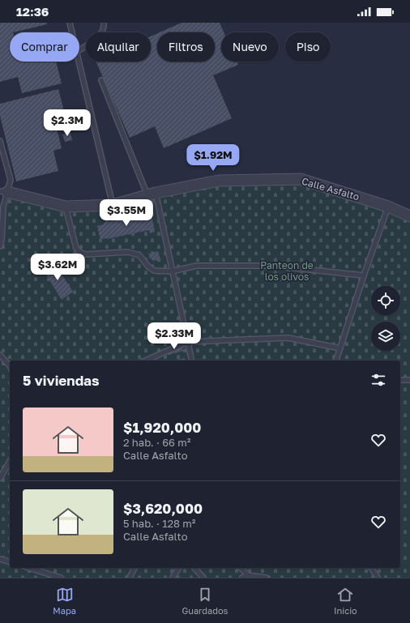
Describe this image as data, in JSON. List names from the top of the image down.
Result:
{
  "streets": {
    "street": ["Calle Asfalto"]
  },
  "parks": ["Panteon de los olivos"],
  "page": {
    "status": "12:36",
    "chip": [
      "Comprar",
      "Alquilar",
      "Filtros",
      "Nuevo",
      "Piso"
    ],
    "price": [
      "$2.3M",
      "$1.92M",
      "$3.55M",
      "$3.62M",
      "$2.33M"
    ],
    "heading": "5 viviendas",
    "list": [
      {
        "name": "$1,920,000",
        "note": "2 hab. · 66 m² · Calle Asfalto"
      },
      {
        "name": "$3,620,000",
        "note": "5 hab. · 128 m² · Calle Asfalto"
      }
    ],
    "tabs": ["Mapa", "Guardados", "Inicio"]
  }
}
